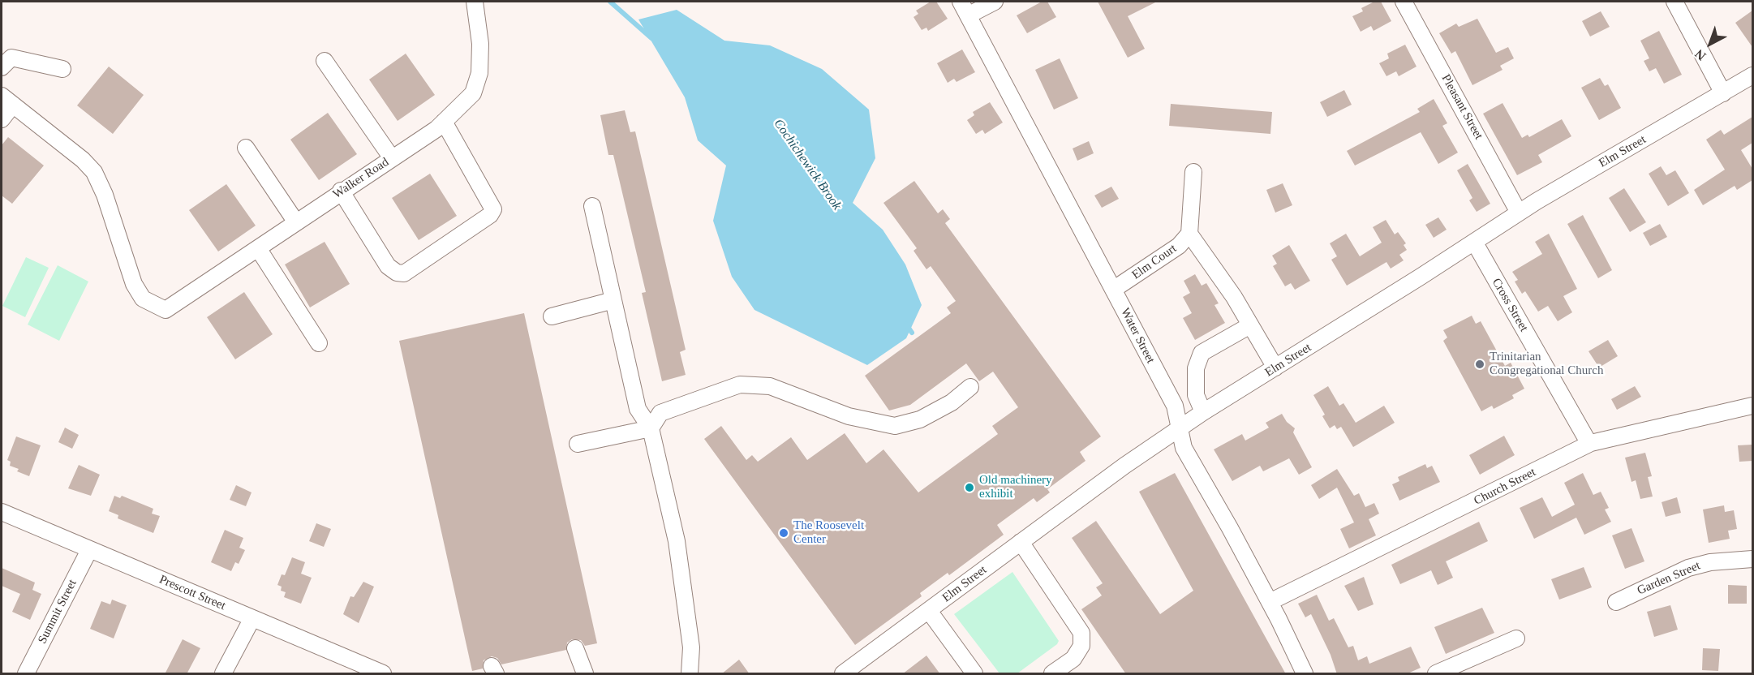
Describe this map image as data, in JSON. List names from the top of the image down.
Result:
{
  "streets": {
    "street": [
      "Pleasant Street",
      "Elm Street",
      "Walker Road",
      "Elm Court",
      "Cross Street",
      "Water Street",
      "Church Street",
      "Garden Street",
      "Prescott Street",
      "Summit Street"
    ]
  },
  "crossings": [
    ["Pleasant Street", "Elm Street"],
    ["Elm Street", "Cross Street"],
    ["Elm Street", "Water Street"],
    ["Elm Court", "Water Street"],
    ["Cross Street", "Church Street"],
    ["Water Street", "Church Street"],
    ["Prescott Street", "Summit Street"]
  ],
  "water": ["Cochichewick Brook"],
  "places": ["Trinitarian Congregational Church", "Old machinery exhibit", "The Roosevelt Center"],
  "north": "bottom left"
}
